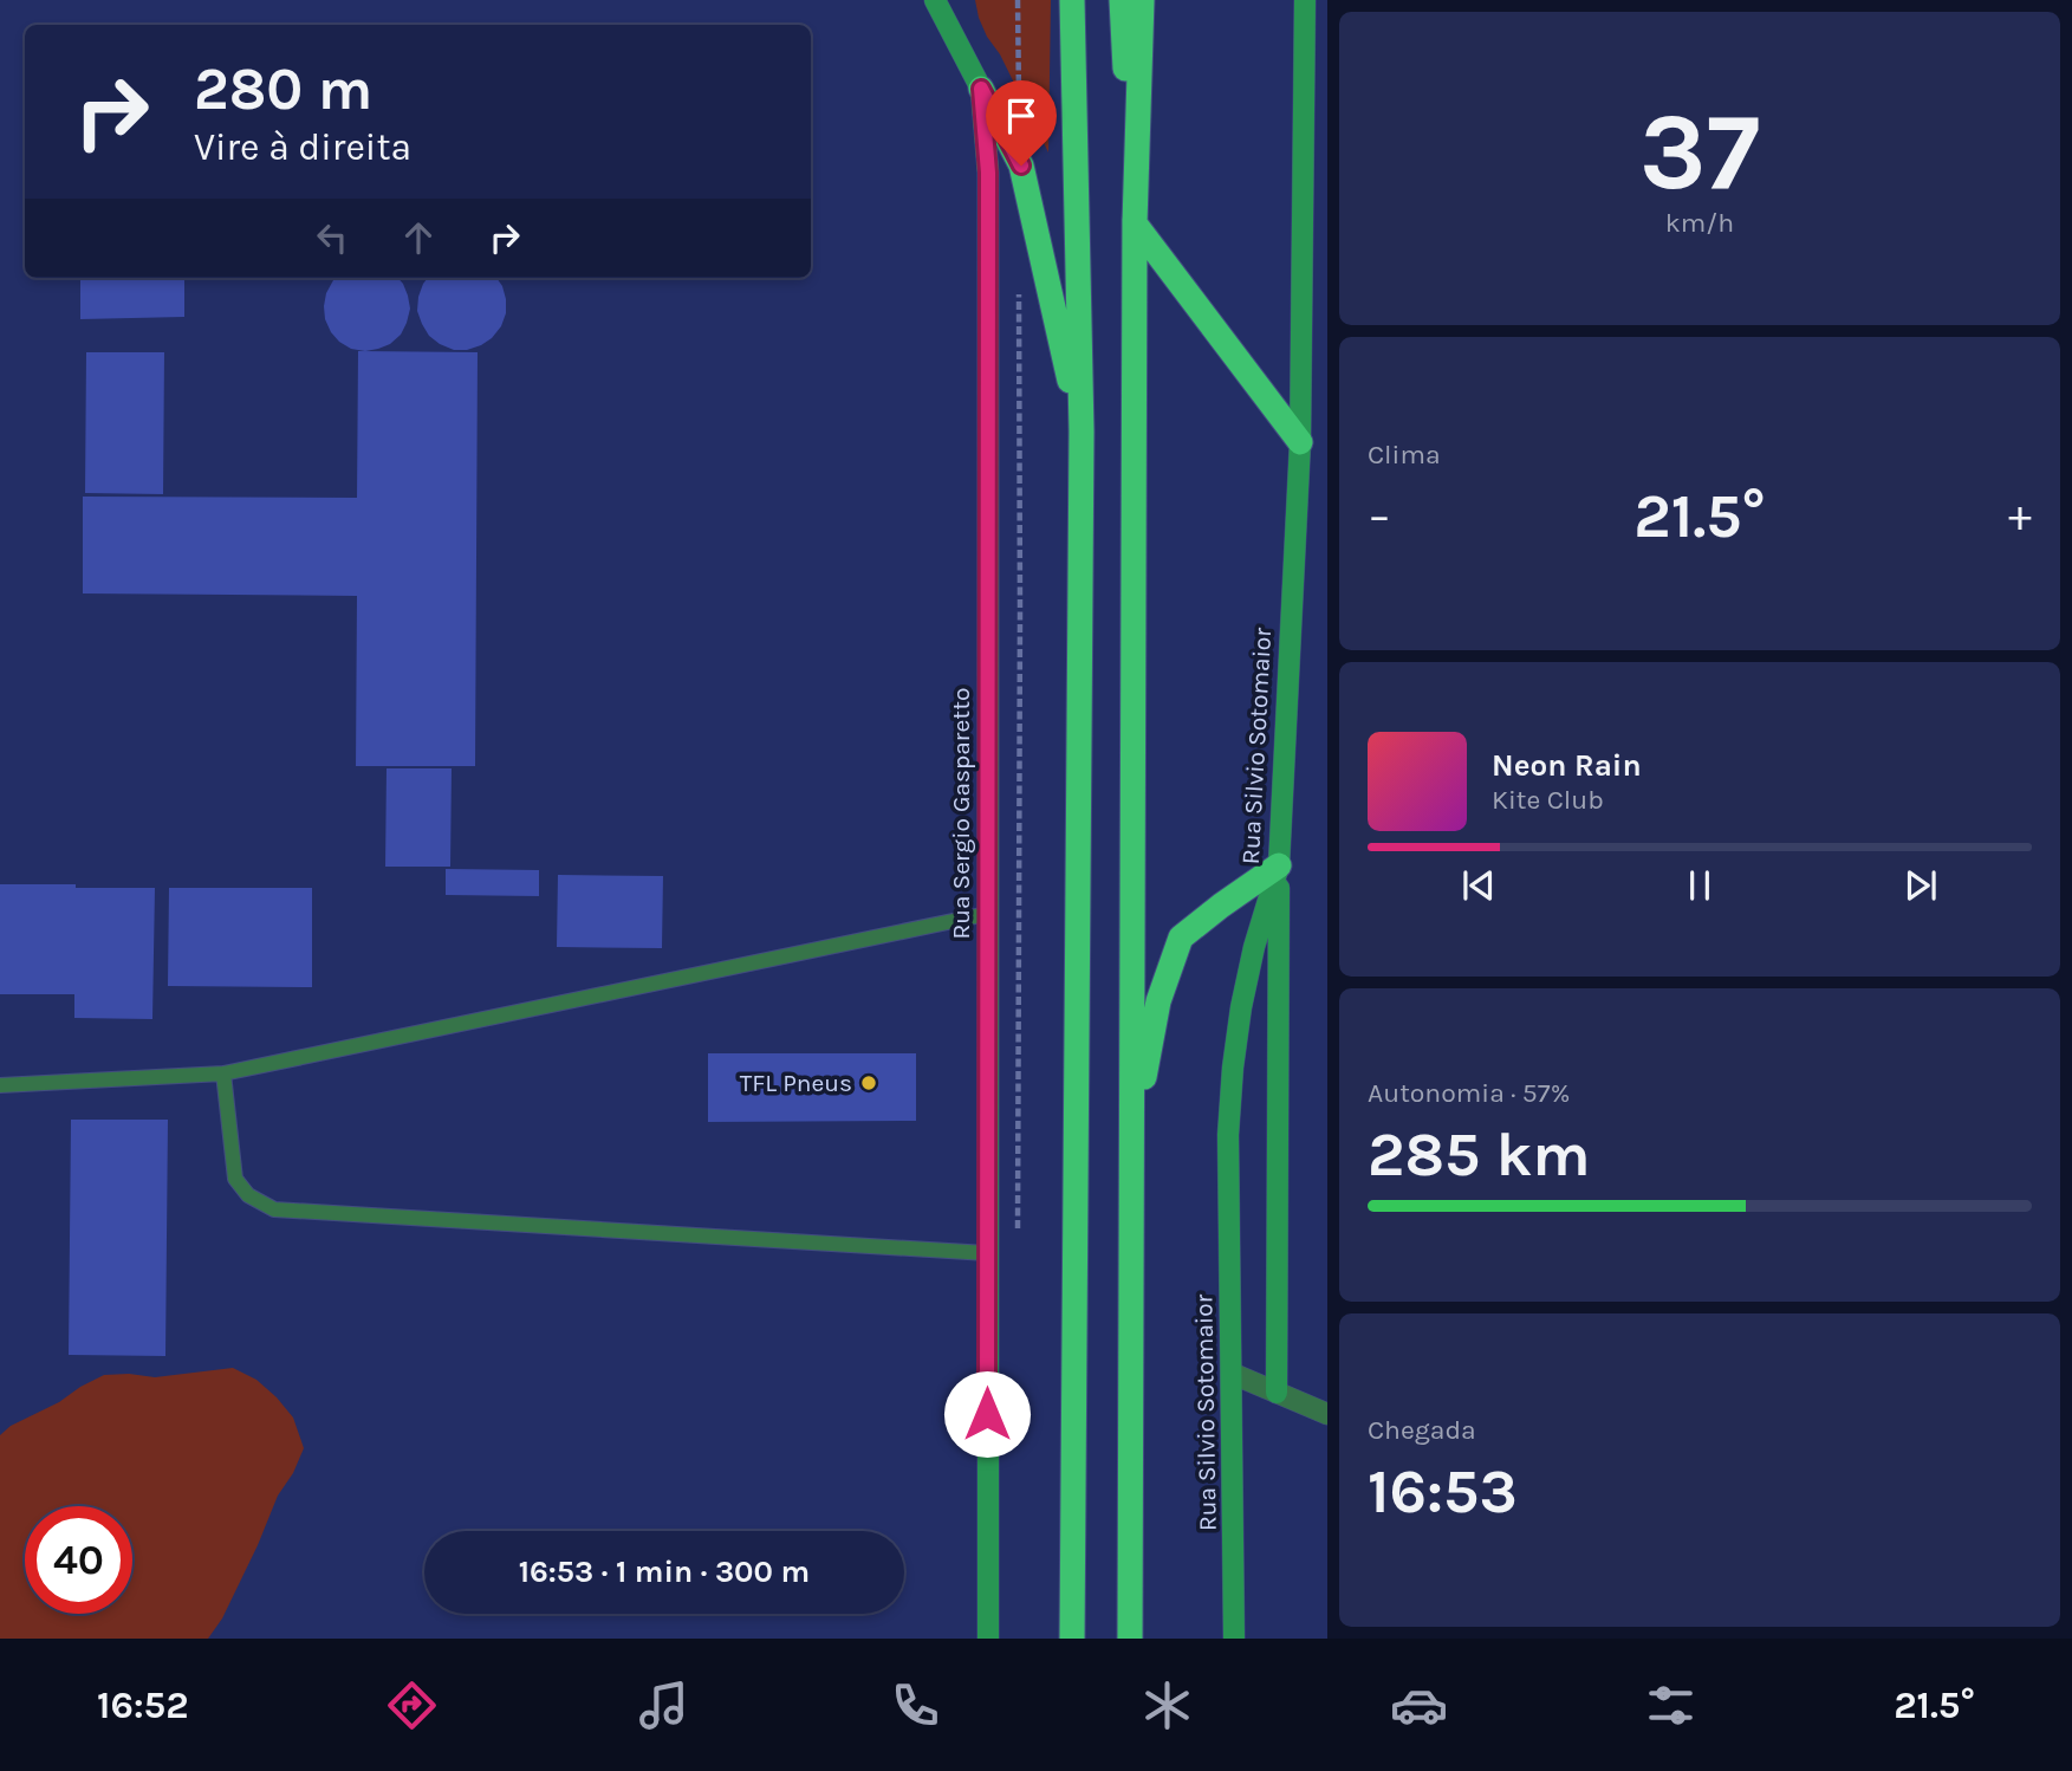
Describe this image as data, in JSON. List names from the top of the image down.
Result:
{
  "streets": {
    "street": ["Rua Silvio Sotomaior", "Rua Sergio Gasparetto"]
  },
  "places": ["TFL Pneus"],
  "page": {
    "tile": [
      ["37", "km/h"],
      "Clima",
      ["Autonomia · 57%", "285 km"],
      ["Chegada", "16:53"]
    ],
    "turn": ["280 m", "Vire à direita"],
    "heat": ["−", "21.5°", "+"],
    "song": ["Neon Rain", "Kite Club"],
    "limit": "40",
    "trip": "16:53 · 1 min · 300 m",
    "tabs": ["16:52", "21.5°"]
  }
}
